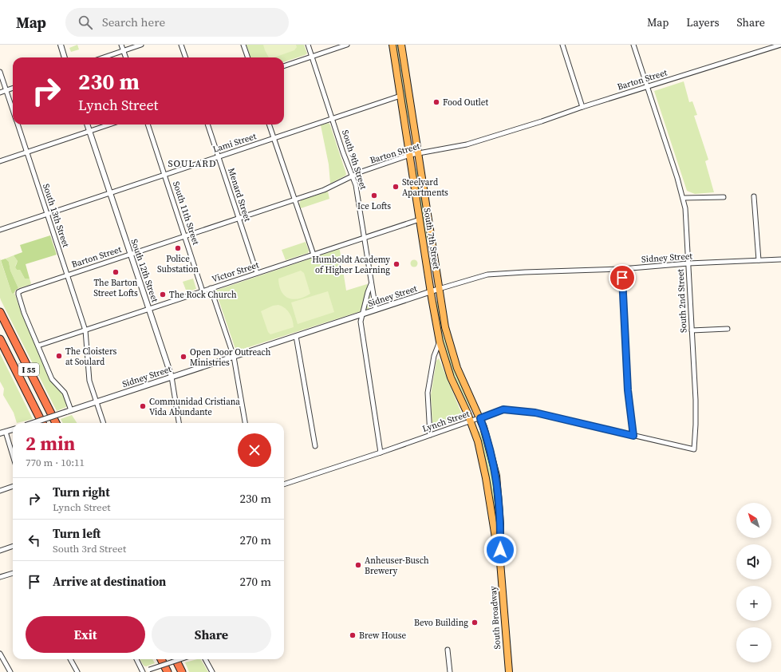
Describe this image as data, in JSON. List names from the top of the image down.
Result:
{
  "streets": {
    "highway": ["I 55"],
    "main road": ["South 7th Street", "South Broadway"],
    "street": [
      "Barton Street",
      "Lami Street",
      "South 9th Street",
      "Menard Street",
      "South 11th Street",
      "South 13th Street",
      "Sidney Street",
      "South 12th Street",
      "Victor Street",
      "South 2nd Street",
      "Lynch Street"
    ]
  },
  "crossings": [
    ["Barton Street", "South 9th Street"],
    ["Barton Street", "Menard Street"],
    ["Barton Street", "South 11th Street"],
    ["Barton Street", "South 13th Street"],
    ["Barton Street", "South 7th Street"],
    ["Barton Street", "South 12th Street"],
    ["Barton Street", "Victor Street"],
    ["Barton Street", "South 2nd Street"],
    ["Lami Street", "South 9th Street"],
    ["Lami Street", "Menard Street"],
    ["Lami Street", "South 11th Street"],
    ["Lami Street", "South 13th Street"],
    ["Lami Street", "South 7th Street"],
    ["Lami Street", "South 12th Street"],
    ["South 9th Street", "Sidney Street"],
    ["South 9th Street", "Victor Street"],
    ["South 9th Street", "Lynch Street"],
    ["Menard Street", "Victor Street"],
    ["South 11th Street", "Victor Street"],
    ["South 13th Street", "Sidney Street"],
    ["South 13th Street", "Victor Street"],
    ["South 7th Street", "Sidney Street"],
    ["South 7th Street", "Victor Street"],
    ["South 7th Street", "South Broadway"],
    ["Sidney Street", "South 12th Street"],
    ["Sidney Street", "South 2nd Street"],
    ["South 12th Street", "Victor Street"],
    ["South 2nd Street", "Lynch Street"],
    ["Lynch Street", "South Broadway"]
  ],
  "districts": ["SOULARD"],
  "places": [
    "Food Outlet",
    "Steelyard Apartments",
    "Ice Lofts",
    "Police Substation",
    "Humboldt Academy of Higher Learning",
    "The Barton Street Lofts",
    "The Rock Church",
    "The Cloisters at Soulard",
    "Open Door Outreach Ministries",
    "Communidad Cristiana Vida Abundante",
    "Anheuser-Busch Brewery",
    "Bevo Building",
    "Brew House"
  ],
  "north": "top left",
  "page": {
    "header": "Map",
    "search": "Search here",
    "nav": ["Map", "Layers", "Share"],
    "turn": ["230 m", "Lynch Street"],
    "heading": ["2 min", "770 m · 10:11"],
    "list": [
      {
        "name": "Turn right",
        "note": "Lynch Street",
        "value": "230 m"
      },
      {
        "name": "Turn left",
        "note": "South 3rd Street",
        "value": "270 m"
      },
      {
        "name": "Arrive at destination",
        "value": "270 m"
      }
    ],
    "map_buttons": ["+", "−"],
    "buttons": ["Exit", "Share"]
  }
}
